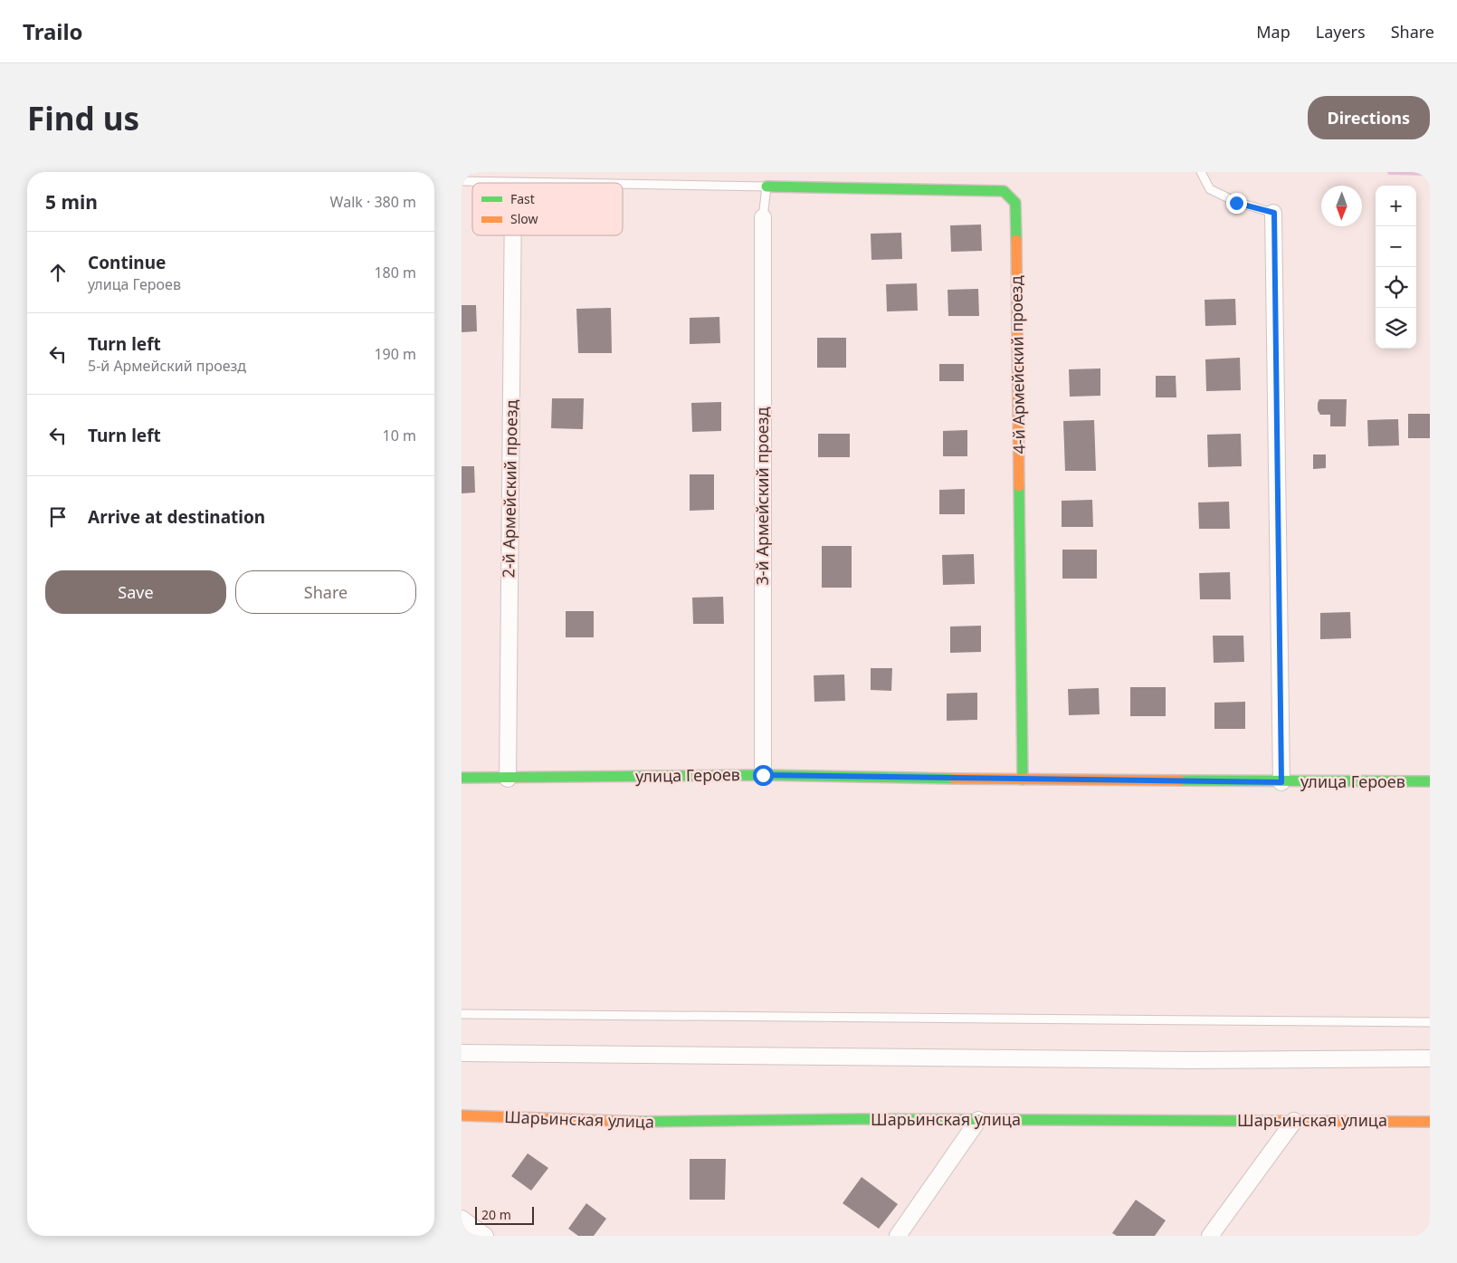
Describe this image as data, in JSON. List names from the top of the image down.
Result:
{
  "streets": {
    "street": [
      "4-й Армейский проезд",
      "2-й Армейский проезд",
      "3-й Армейский проезд",
      "улица Героев",
      "Шарьинская улица"
    ]
  },
  "crossings": [
    ["4-й Армейский проезд", "улица Героев"],
    ["2-й Армейский проезд", "улица Героев"],
    ["3-й Армейский проезд", "улица Героев"]
  ],
  "legend": ["Fast", "Slow"],
  "scale_bar": "20 m",
  "north": "bottom",
  "page": {
    "header": "Trailo",
    "nav": ["Map", "Layers", "Share"],
    "buttons": [
      "Directions",
      ["Save", "Share"]
    ],
    "title": "Find us",
    "heading": ["5 min", "Walk · 380 m"],
    "map_buttons": ["+", "−"],
    "list": [
      ["Continue", "улица Героев", "180 m"],
      ["Turn left", "5-й Армейский проезд", "190 m"],
      ["Turn left", "10 m"],
      "Arrive at destination"
    ],
    "scale": "20 m"
  }
}
